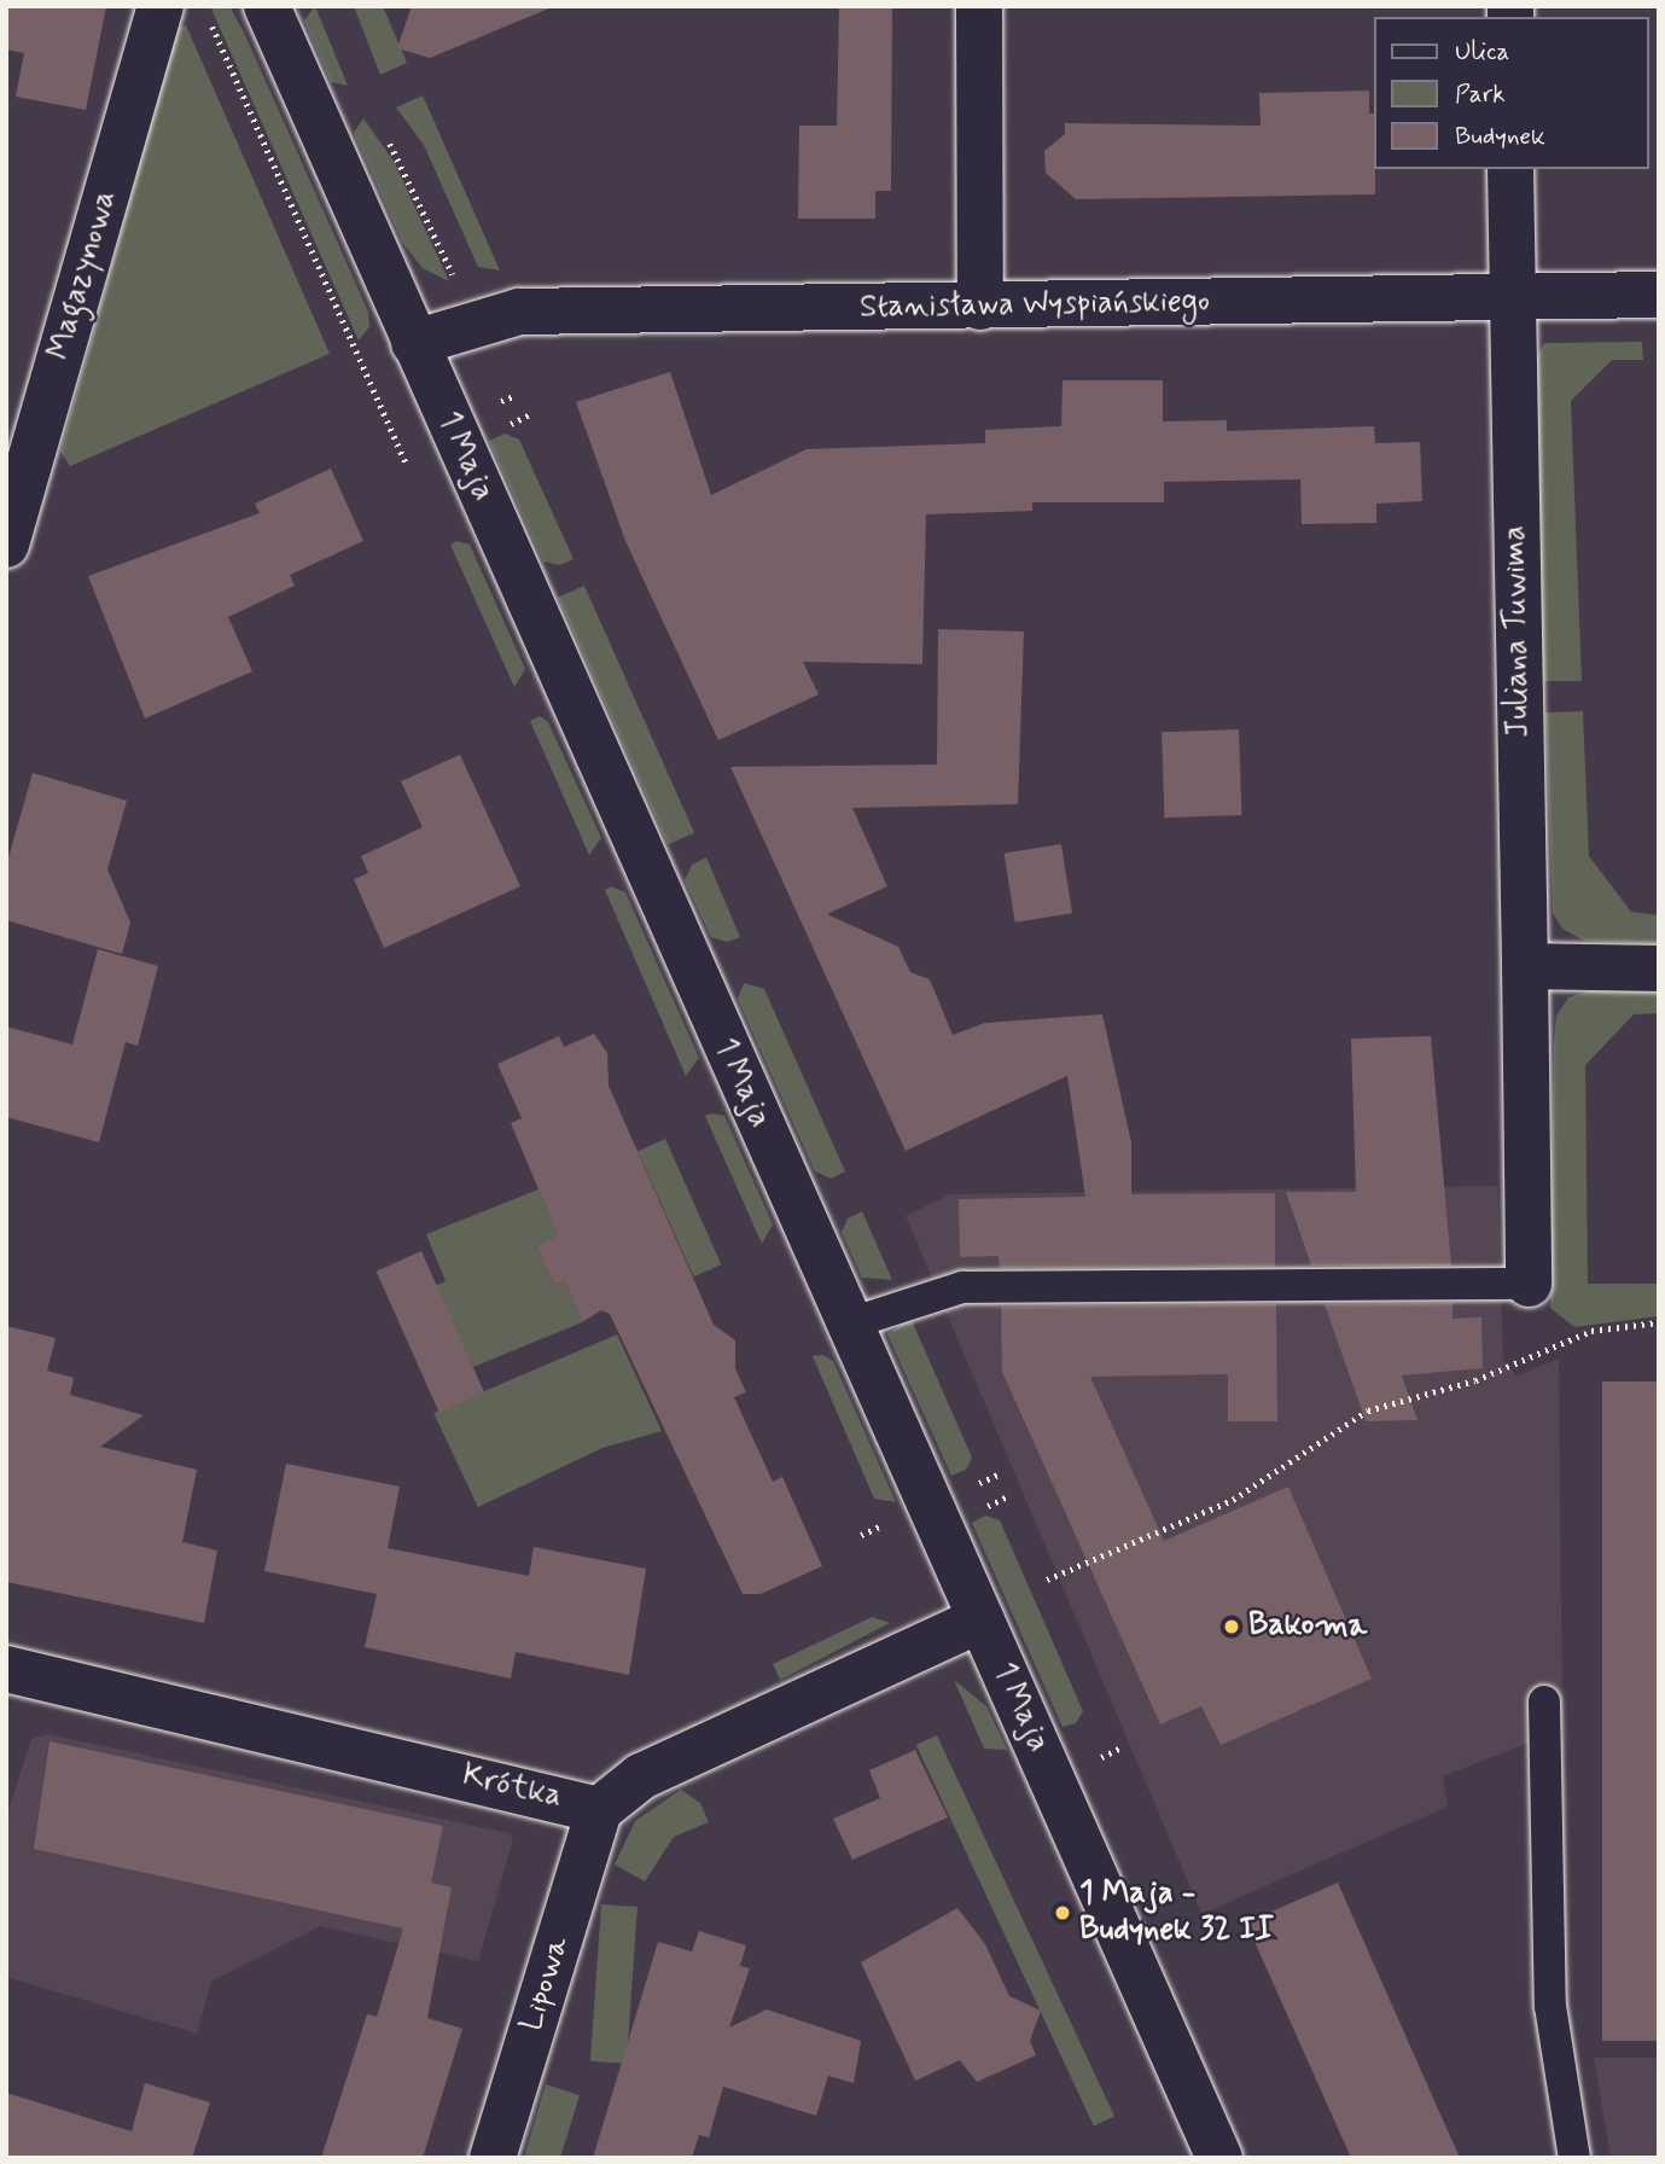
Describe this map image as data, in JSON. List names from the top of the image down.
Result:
{
  "streets": {
    "street": [
      "Magazynowa",
      "Stanisława Wyspiańskiego",
      "1 Maja",
      "Juliana Tuwima",
      "Krótka",
      "Lipowa"
    ]
  },
  "crossings": [
    ["Stanisława Wyspiańskiego", "1 Maja"],
    ["Stanisława Wyspiańskiego", "Juliana Tuwima"],
    ["1 Maja", "Krótka"],
    ["Krótka", "Lipowa"]
  ],
  "places": ["Bakoma", "1 Maja - Budynek 32 II"],
  "legend": ["Ulica", "Park", "Budynek"]
}
